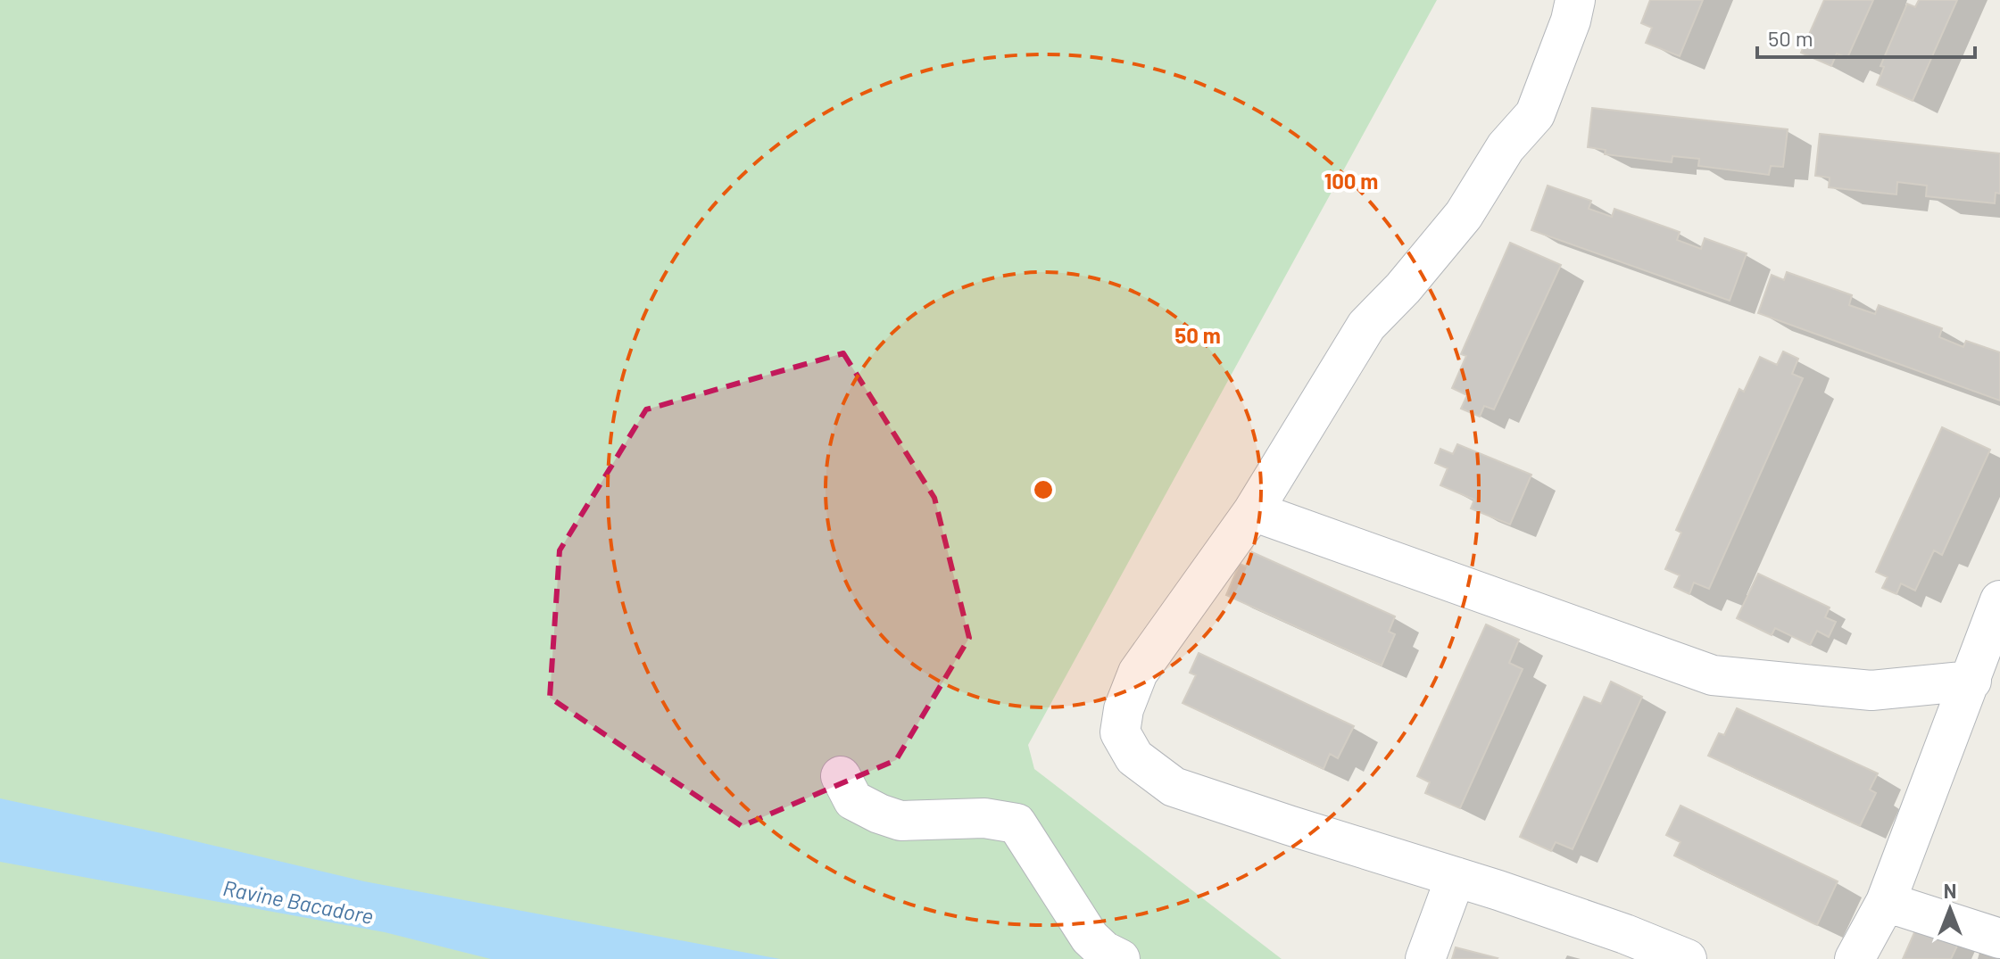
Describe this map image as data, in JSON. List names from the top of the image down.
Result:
{
  "water": ["Ravine Bacadore"],
  "scale_bar": "50 m",
  "north": "top",
  "rings": ["100 m", "50 m"]
}
